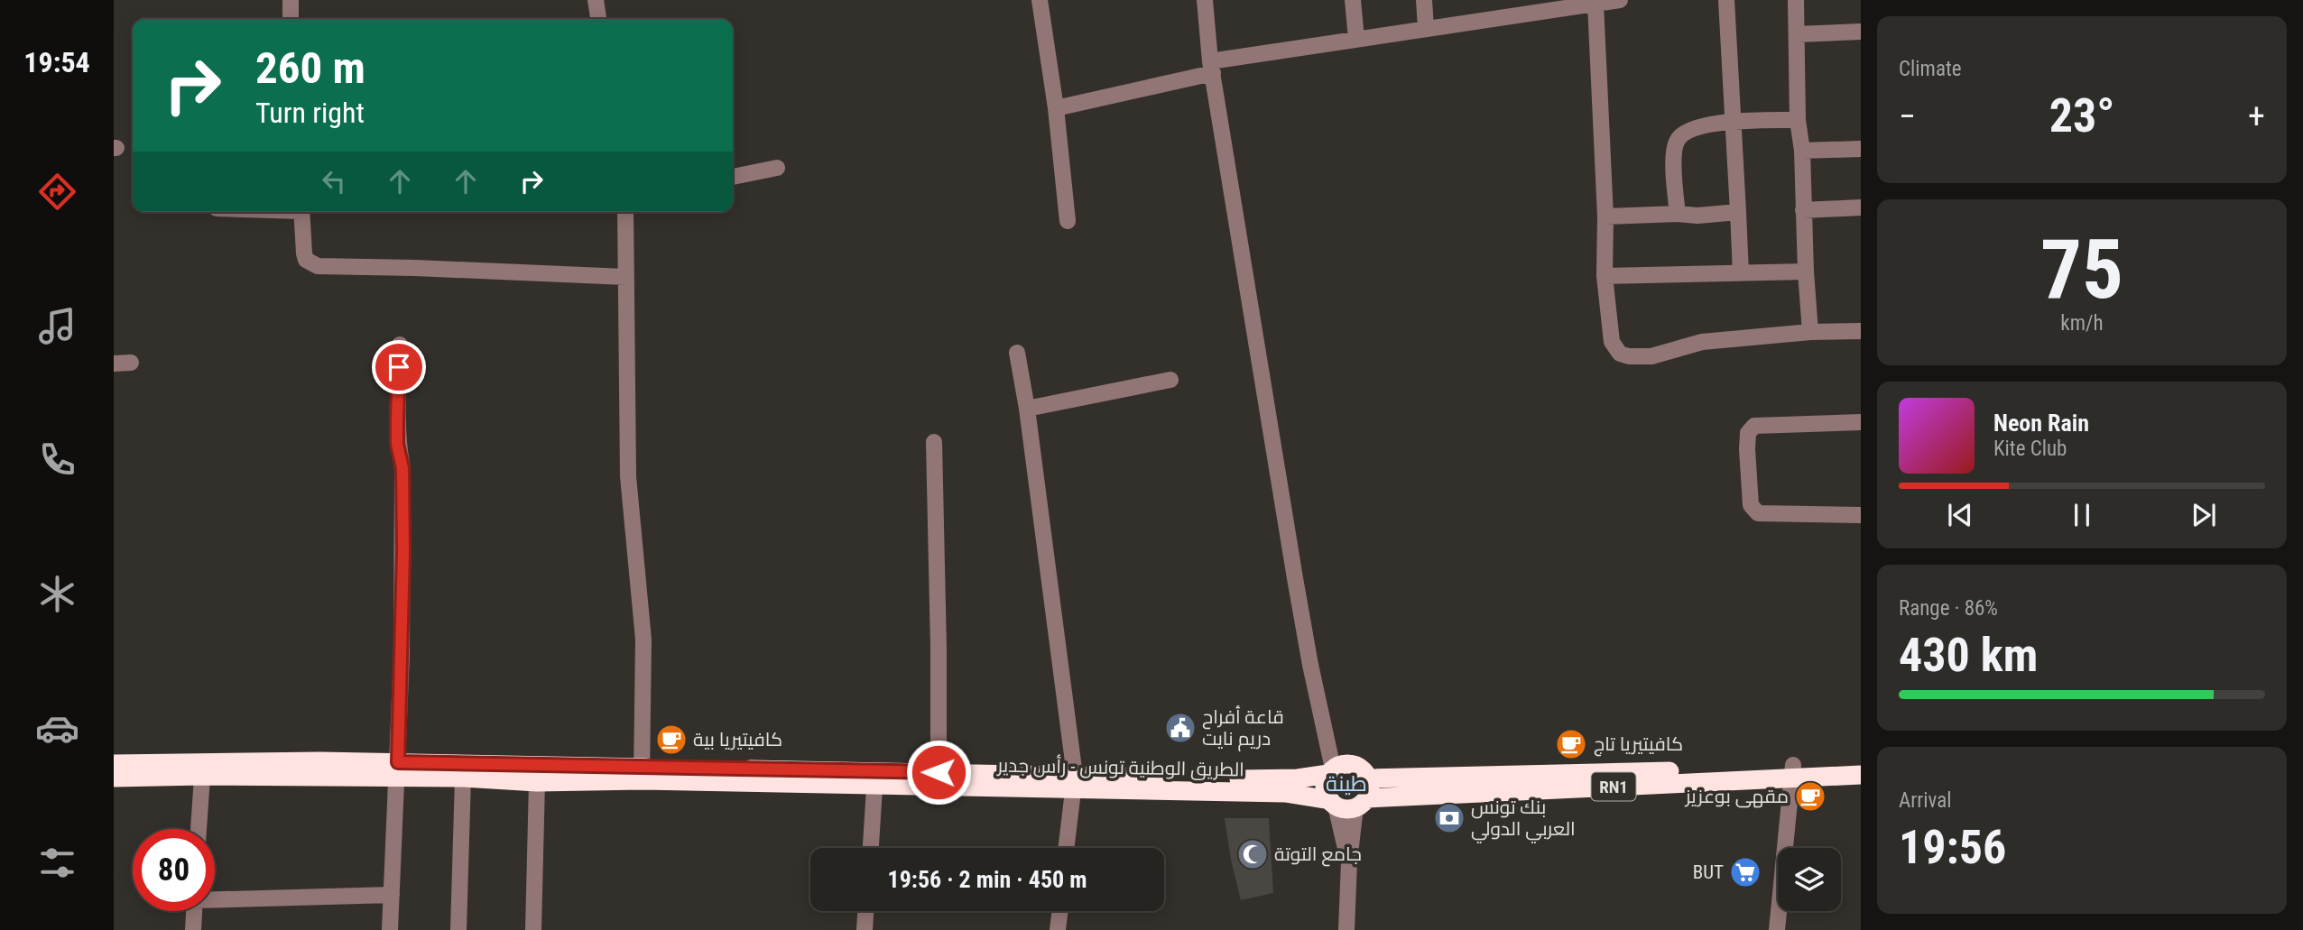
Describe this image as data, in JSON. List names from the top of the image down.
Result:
{
  "streets": {
    "highway": ["الطريق الوطنية تونس - رأس جدير", "RN1"]
  },
  "crossings": [
    ["الطريق الوطنية تونس - رأس جدير", "RN1"]
  ],
  "districts": ["طينة"],
  "places": {
    "public building": ["قاعة أفراح دريم نايت"],
    "cafe": ["كافيتيريا بية", "كافيتيريا تاج", "مقهى بوعزيز"],
    "bank": ["بنك تونس العربي الدولي"],
    "mosque": ["جامع التوتة"],
    "supermarket": ["BUT"]
  },
  "page": {
    "tabs": "19:54",
    "tile": [
      "Climate",
      ["75", "km/h"],
      ["Range · 86%", "430 km"],
      ["Arrival", "19:56"]
    ],
    "turn": ["260 m", "Turn right"],
    "heat": ["−", "23°", "+"],
    "song": ["Neon Rain", "Kite Club"],
    "limit": "80",
    "trip": "19:56 · 2 min · 450 m"
  }
}
